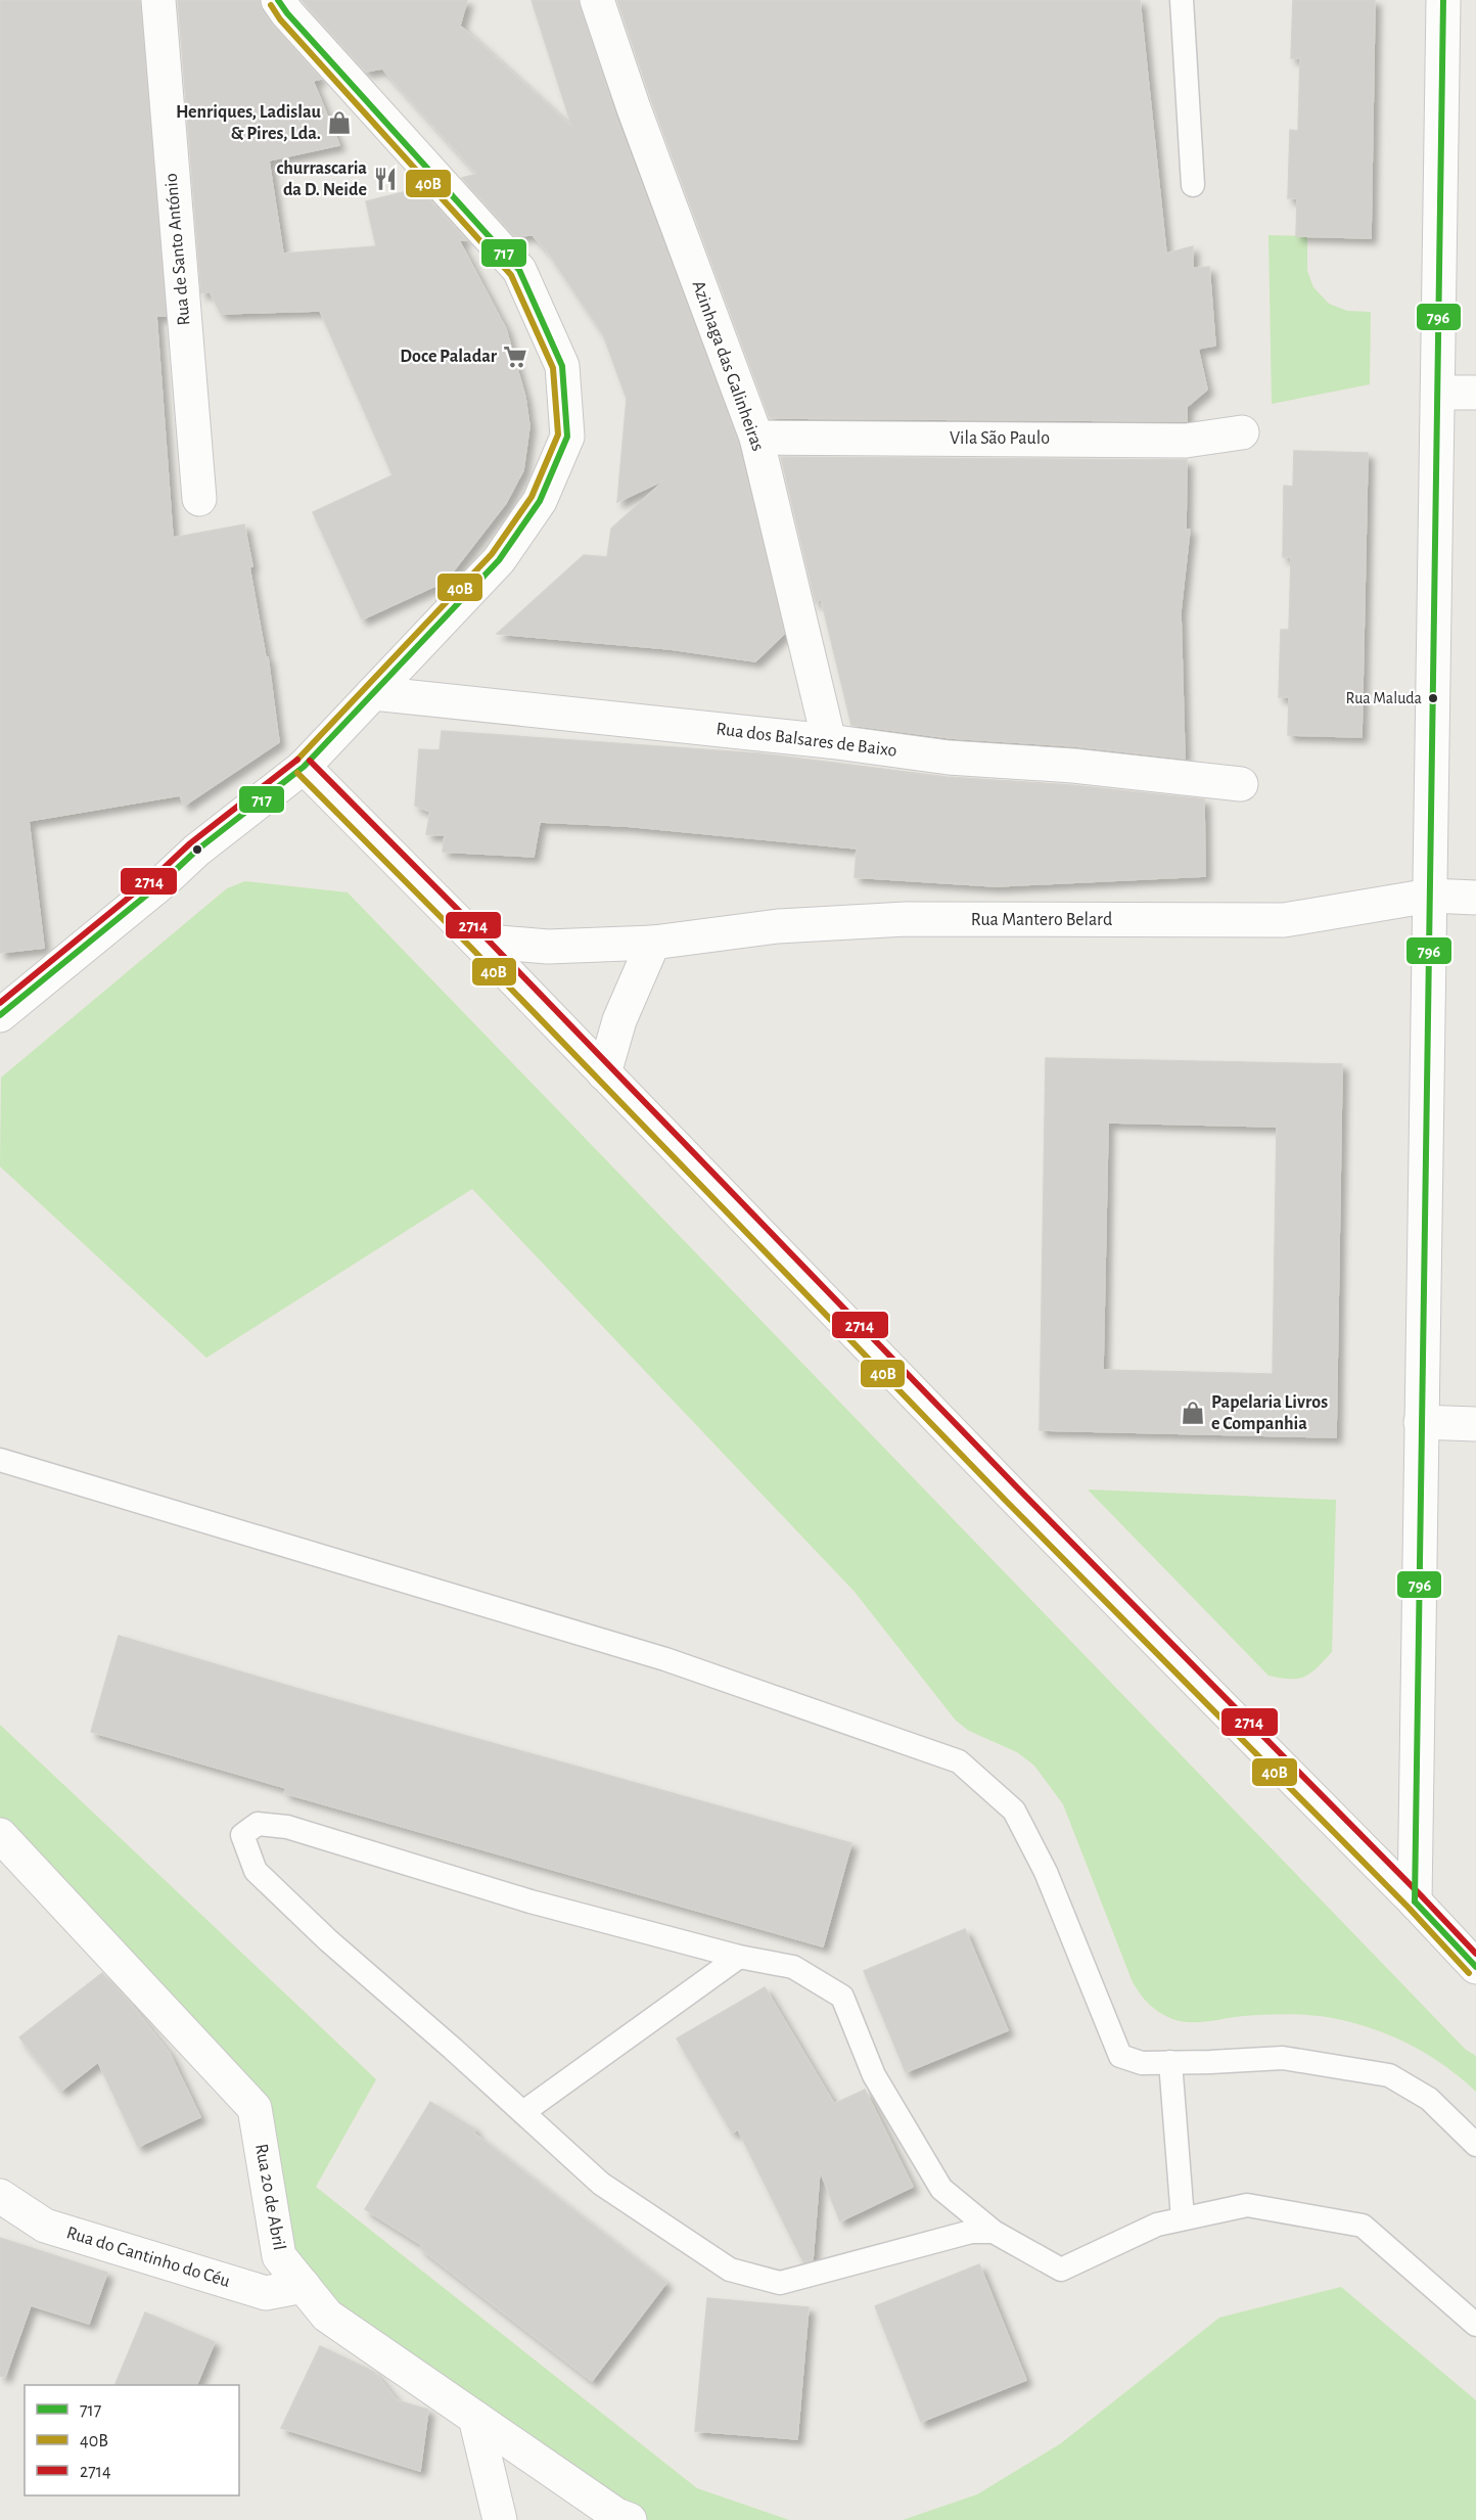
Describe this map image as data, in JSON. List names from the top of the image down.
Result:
{
  "streets": {
    "street": [
      "Rua de Santo António",
      "Azinhaga das Galinheiras",
      "Vila São Paulo",
      "Rua dos Balsares de Baixo",
      "Rua Mantero Belard",
      "Rua 20 de Abril",
      "Rua do Cantinho do Céu"
    ]
  },
  "crossings": [
    ["Azinhaga das Galinheiras", "Vila São Paulo"],
    ["Azinhaga das Galinheiras", "Rua dos Balsares de Baixo"],
    ["Rua 20 de Abril", "Rua do Cantinho do Céu"]
  ],
  "places": {
    "shop": ["Henriques, Ladislau & Pires, Lda.", "Papelaria Livros e Companhia"],
    "restaurant": ["churrascaria da D. Neide"],
    "supermarket": ["Doce Paladar"],
    "other": ["Rua Maluda"]
  },
  "lines": [
    "transit line 717",
    "transit line 796",
    "transit line 40B",
    "transit line 2714"
  ],
  "legend": ["717", "40B", "2714"]
}
